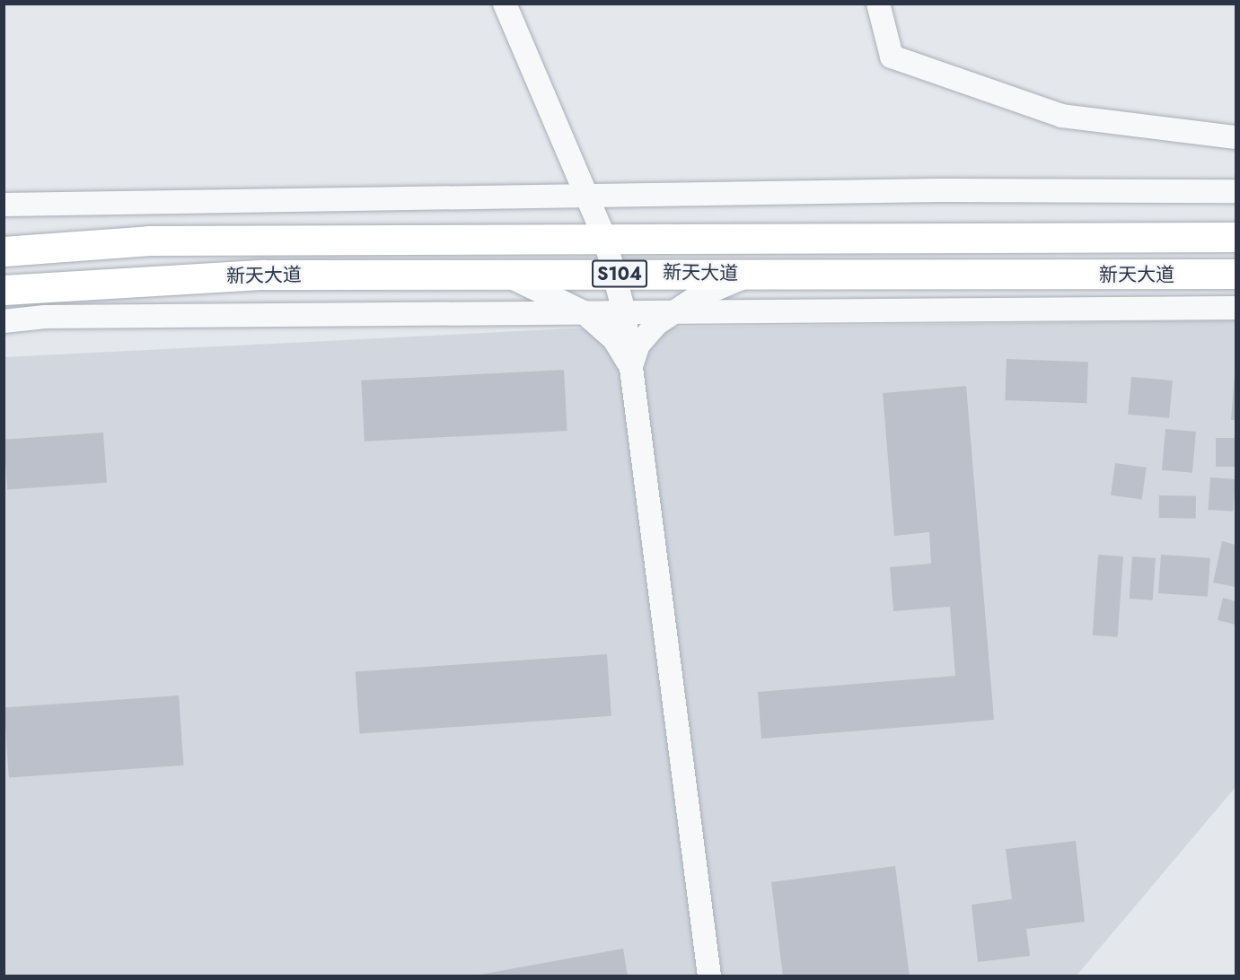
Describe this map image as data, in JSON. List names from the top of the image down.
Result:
{
  "streets": {
    "main road": ["新天大道", "S104"]
  }
}
